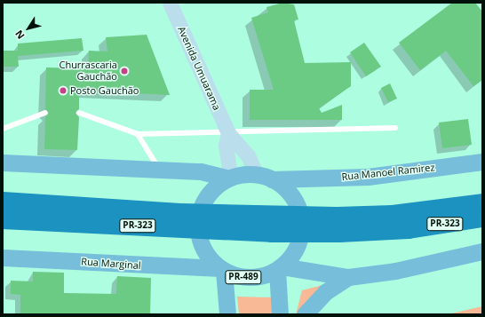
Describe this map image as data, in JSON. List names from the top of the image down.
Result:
{
  "streets": {
    "highway": ["PR-323"],
    "main road": ["Rua Manoel Ramirez", "Rua Marginal", "PR-489"],
    "street": ["Avenida Umuarama"]
  },
  "crossings": [
    ["Avenida Umuarama", "Rua Manoel Ramirez"],
    ["Avenida Umuarama", "Rua Marginal"],
    ["Avenida Umuarama", "PR-489"],
    ["Rua Manoel Ramirez", "Rua Marginal"],
    ["Rua Manoel Ramirez", "PR-489"],
    ["Rua Marginal", "PR-489"]
  ],
  "places": ["Churrascaria Gauchão", "Posto Gauchão"],
  "north": "bottom left"
}
